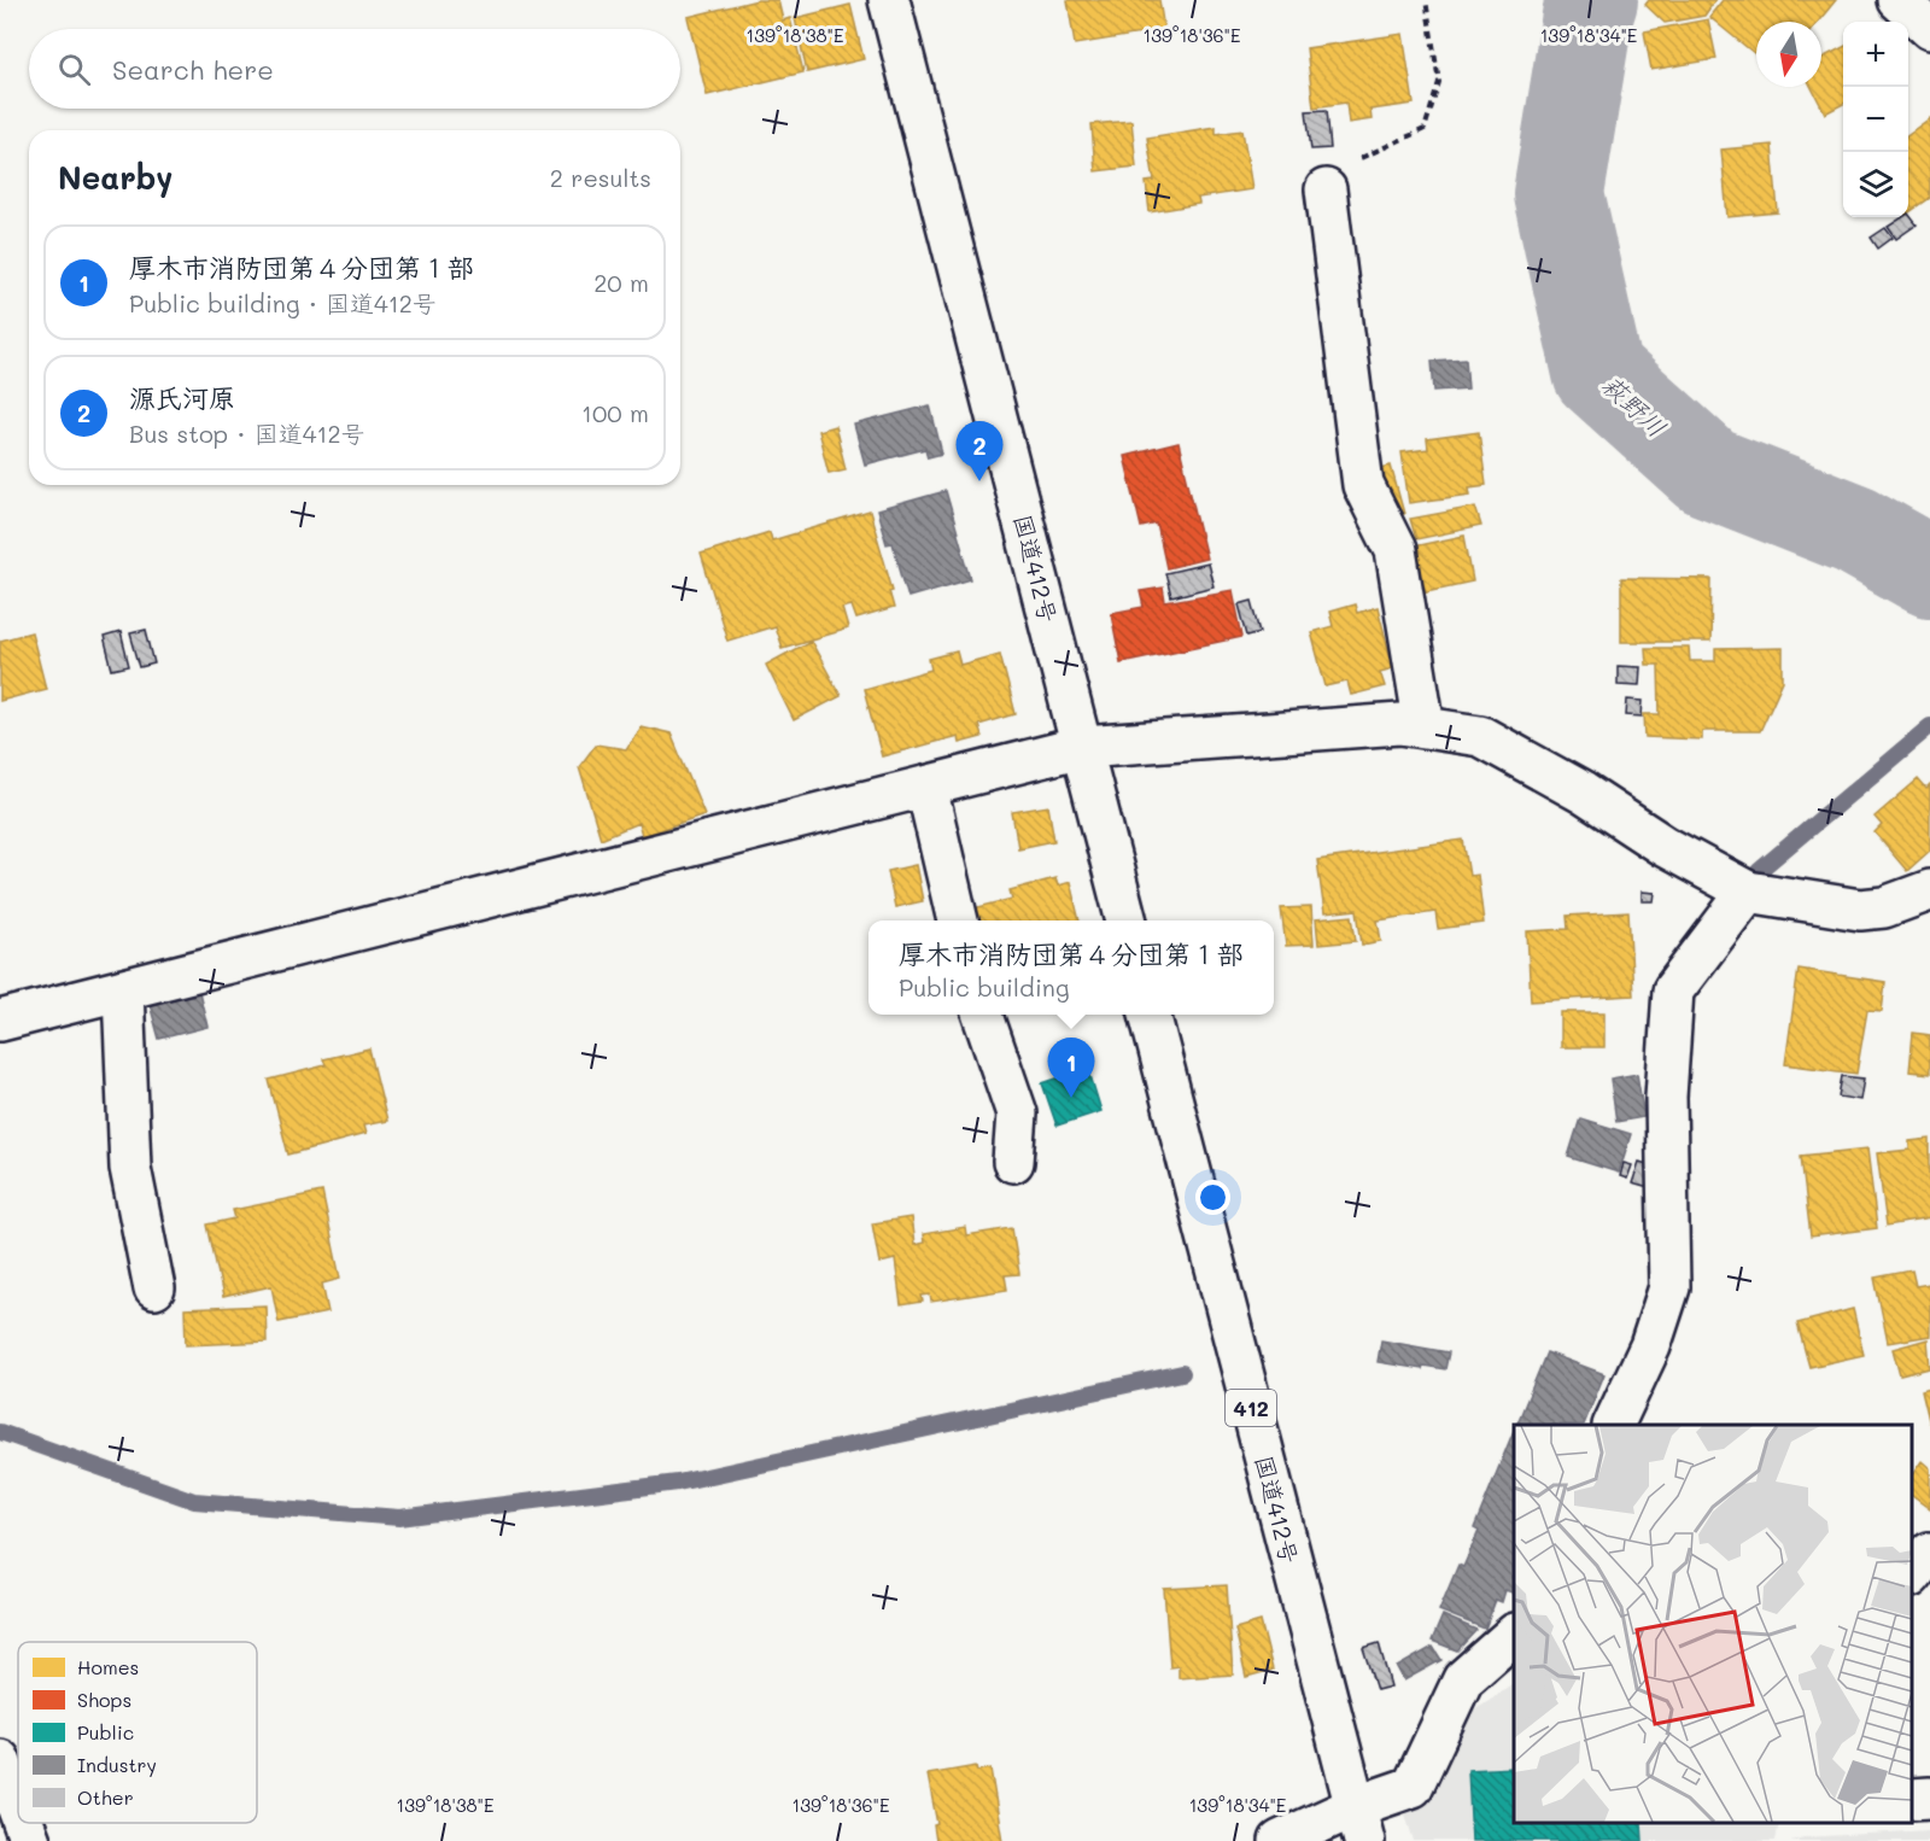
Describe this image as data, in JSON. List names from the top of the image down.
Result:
{
  "streets": {
    "main road": ["国道412号", "412"]
  },
  "water": ["萩野川"],
  "legend": [
    "Homes",
    "Shops",
    "Public",
    "Industry",
    "Other"
  ],
  "north": "bottom",
  "page": {
    "map_buttons": ["+", "−"],
    "search": "Search here",
    "heading": ["Nearby", "2 results"],
    "list": [
      {
        "mark": "1",
        "name": "厚木市消防団第４分団第１部",
        "note": "Public building · 国道412号",
        "value": "20 m"
      },
      {
        "mark": "2",
        "name": "源氏河原",
        "note": "Bus stop · 国道412号",
        "value": "100 m"
      }
    ],
    "pins": ["2", "1"],
    "popup": ["厚木市消防団第４分団第１部", "Public building"]
  },
  "coordinates": ["139°18'38\"E", "139°18'36\"E", "139°18'34\"E"]
}
